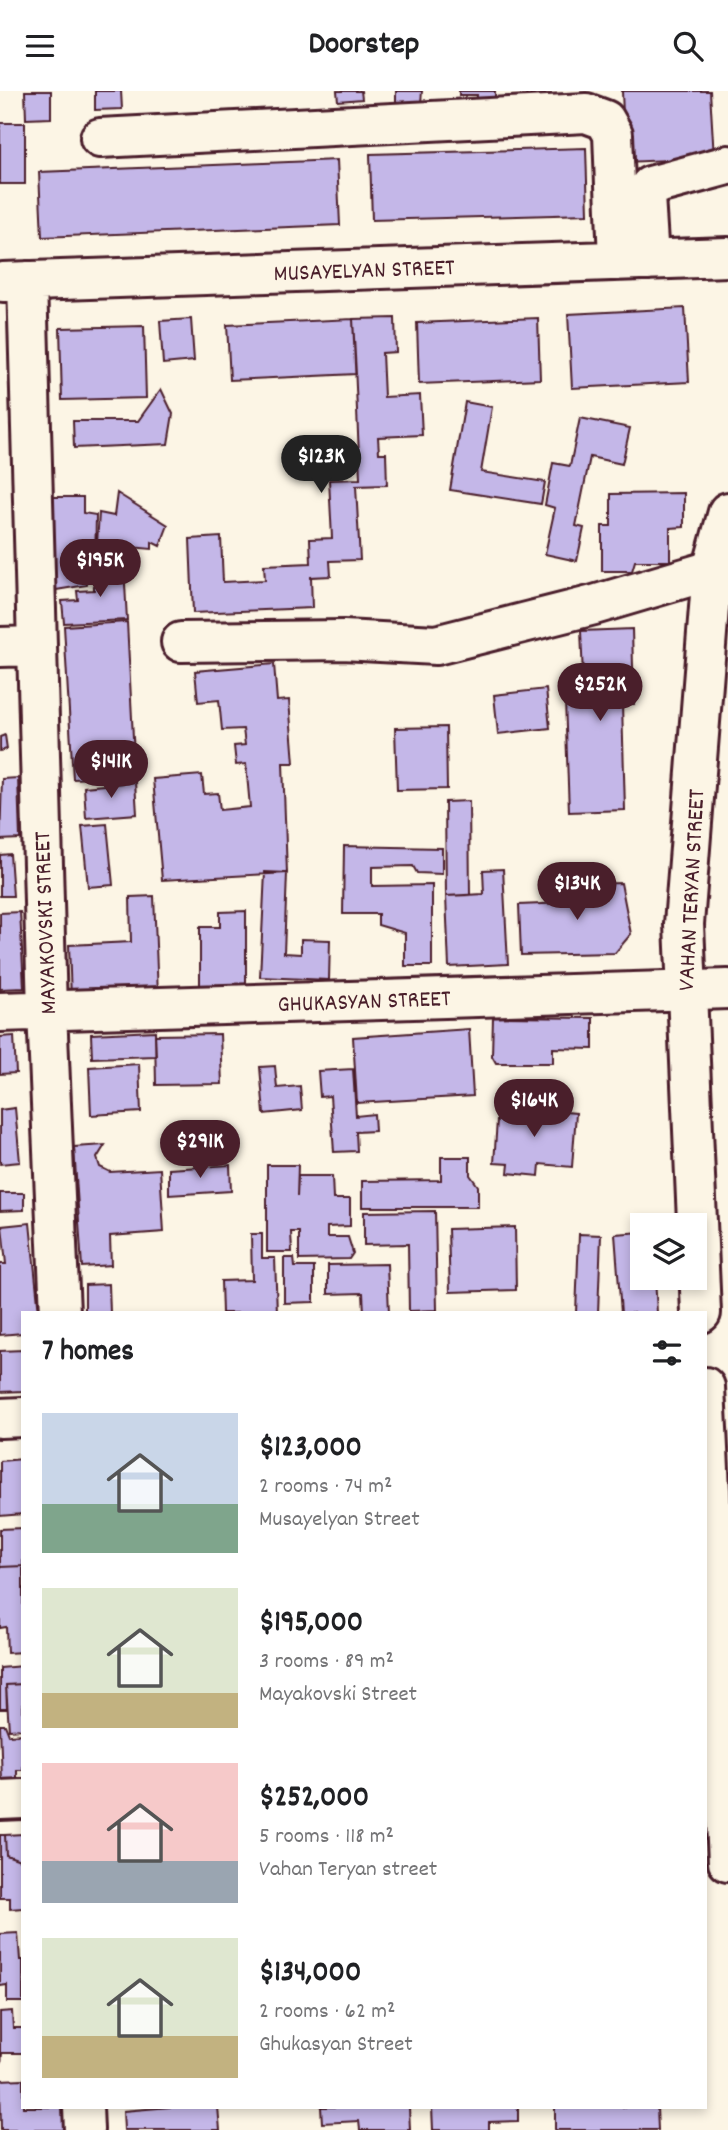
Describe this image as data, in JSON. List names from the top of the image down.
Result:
{
  "streets": {
    "main road": [
      "MUSAYELYAN STREET",
      "VAHAN TERYAN STREET",
      "MAYAKOVSKI STREET",
      "GHUKASYAN STREET"
    ]
  },
  "crossings": [
    ["MUSAYELYAN STREET", "MAYAKOVSKI STREET"],
    ["VAHAN TERYAN STREET", "GHUKASYAN STREET"],
    ["MAYAKOVSKI STREET", "GHUKASYAN STREET"]
  ],
  "page": {
    "header": "Doorstep",
    "price": [
      "$123K",
      "$195K",
      "$252K",
      "$141K",
      "$134K",
      "$164K",
      "$291K"
    ],
    "heading": "7 homes",
    "list": [
      {
        "name": "$123,000",
        "note": "2 rooms · 74 m² · Musayelyan Street"
      },
      {
        "name": "$195,000",
        "note": "3 rooms · 89 m² · Mayakovski Street"
      },
      {
        "name": "$252,000",
        "note": "5 rooms · 118 m² · Vahan Teryan street"
      },
      {
        "name": "$134,000",
        "note": "2 rooms · 62 m² · Ghukasyan Street"
      }
    ]
  }
}
